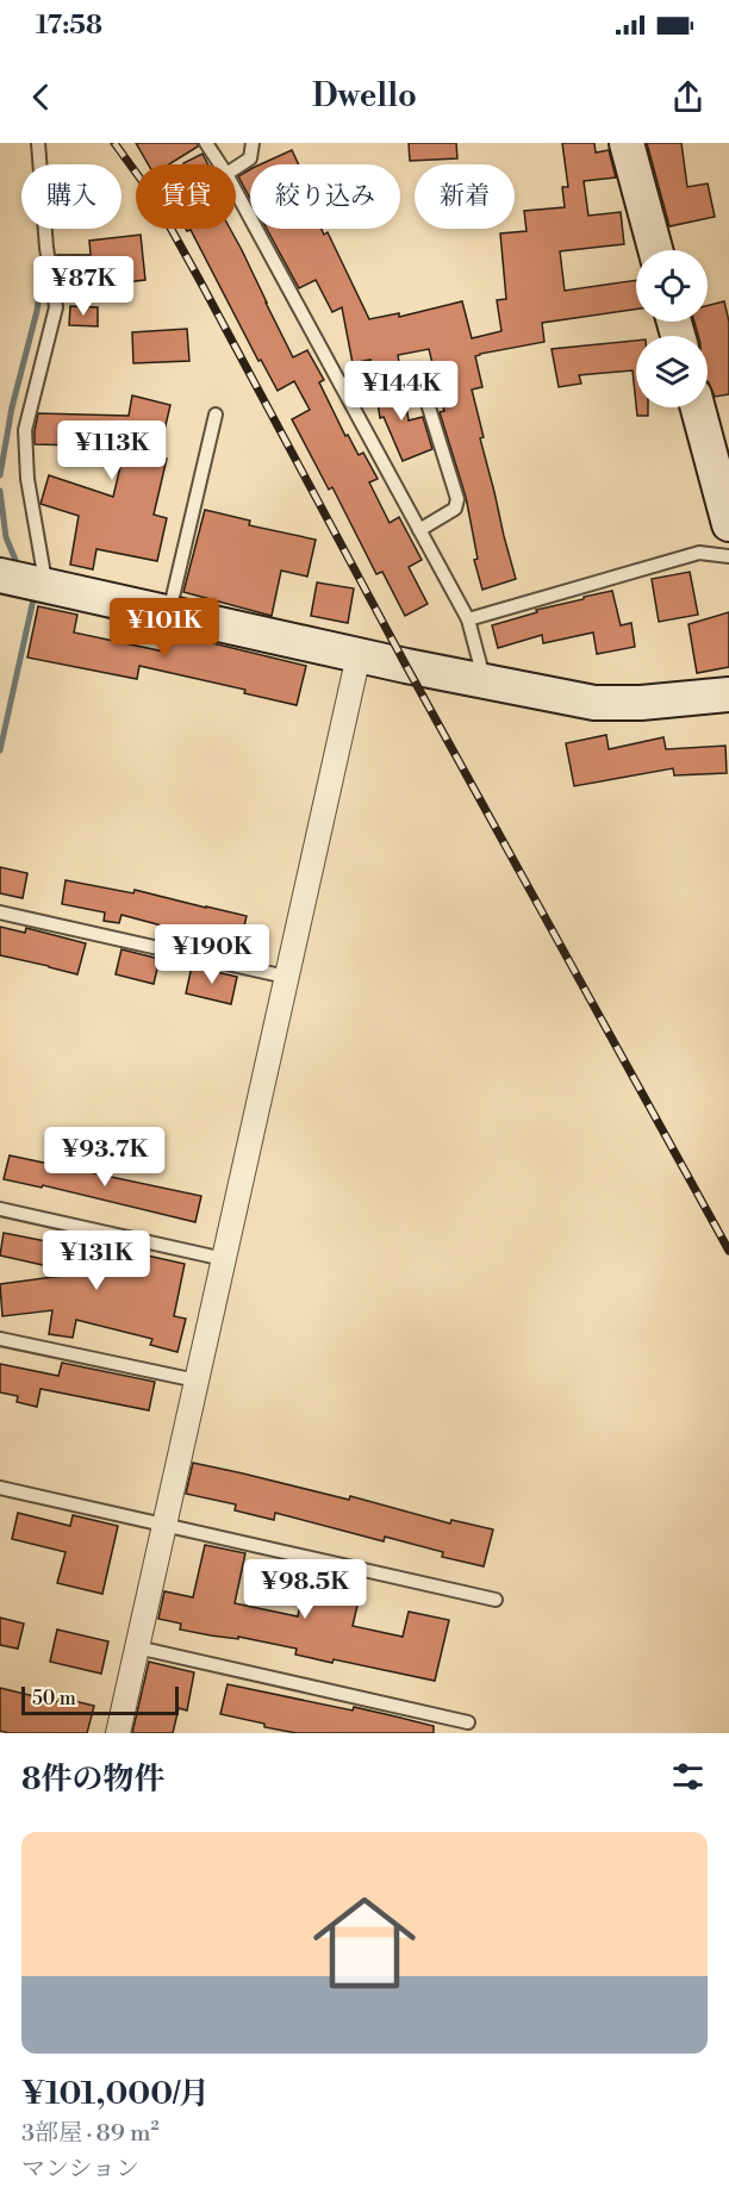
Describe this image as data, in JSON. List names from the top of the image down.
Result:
{
  "scale_bar": "50 m",
  "page": {
    "status": "17:58",
    "header": "Dwello",
    "chip": [
      "購入",
      "賃貸",
      "絞り込み",
      "新着"
    ],
    "price": [
      "¥87K",
      "¥144K",
      "¥113K",
      "¥101K",
      "¥190K",
      "¥93.7K",
      "¥131K",
      "¥98.5K"
    ],
    "scale": "50 m",
    "heading": "8件の物件",
    "list": [
      {
        "name": "¥101,000/月",
        "note": "3部屋 · 89 m² · マンション"
      }
    ]
  }
}
